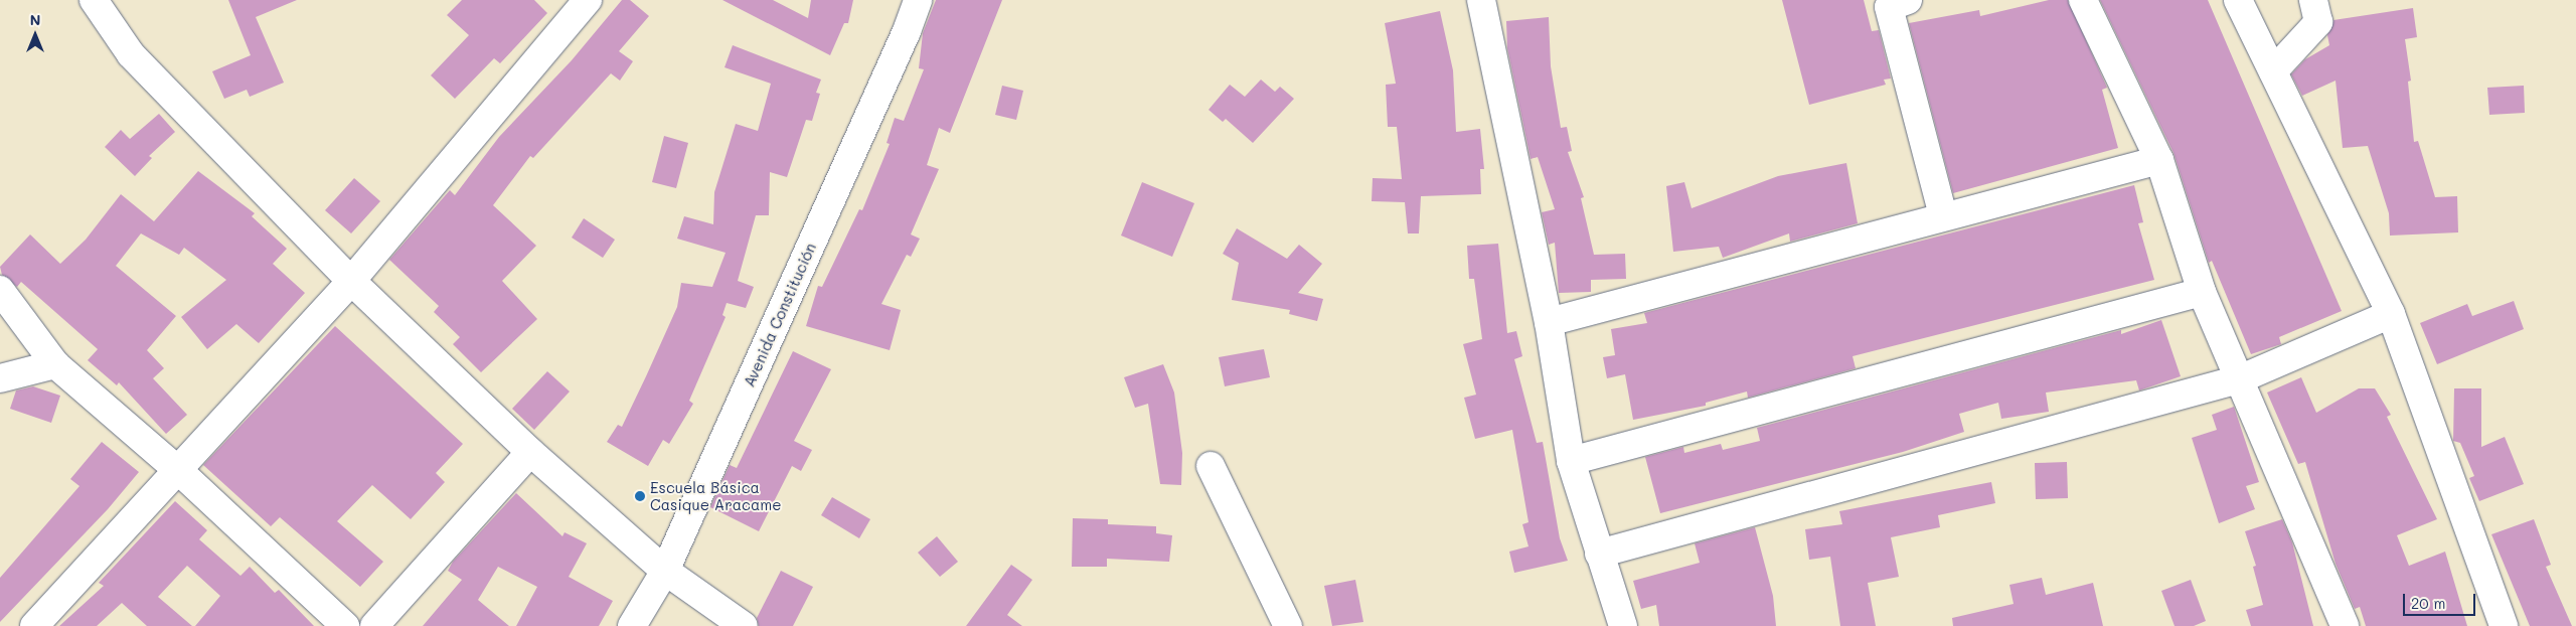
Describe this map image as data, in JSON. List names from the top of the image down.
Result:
{
  "streets": {
    "street": ["Avenida Constitución"]
  },
  "places": ["Escuela Básica Casique Aracame"],
  "scale_bar": "20 m",
  "north": "top"
}
